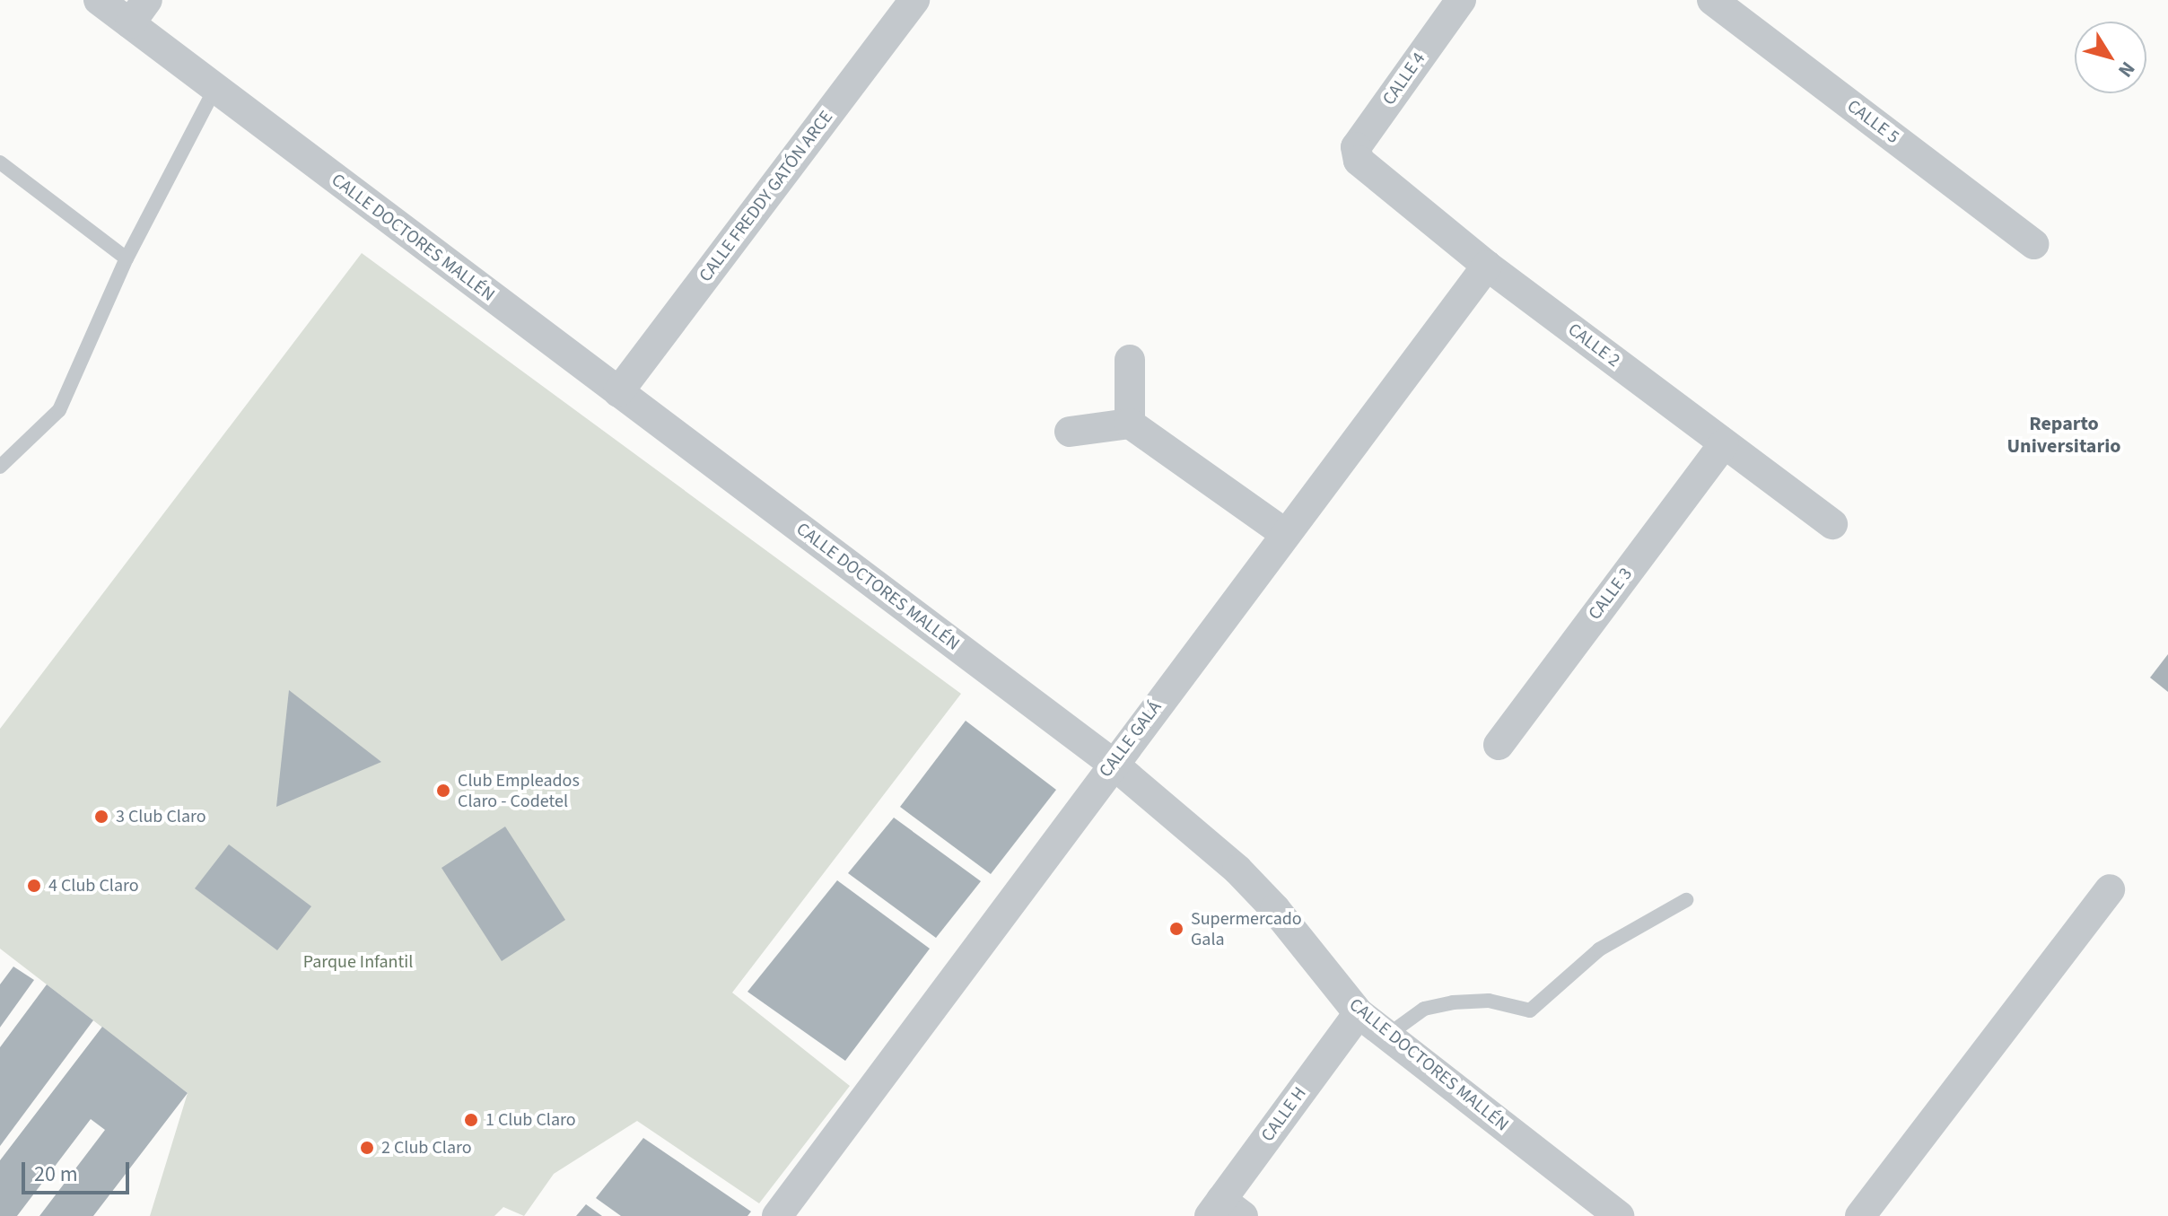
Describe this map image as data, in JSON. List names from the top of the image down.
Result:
{
  "streets": {
    "street": [
      "CALLE 4",
      "CALLE 5",
      "CALLE FREDDY GATÓN ARCE",
      "CALLE DOCTORES MALLÉN",
      "CALLE 2",
      "CALLE 3",
      "CALLE GALÁ",
      "CALLE H"
    ]
  },
  "crossings": [
    ["CALLE 4", "CALLE 2"],
    ["CALLE FREDDY GATÓN ARCE", "CALLE DOCTORES MALLÉN"],
    ["CALLE DOCTORES MALLÉN", "CALLE GALÁ"],
    ["CALLE DOCTORES MALLÉN", "CALLE H"],
    ["CALLE 2", "CALLE 3"],
    ["CALLE 2", "CALLE GALÁ"]
  ],
  "districts": ["Reparto Universitario"],
  "parks": ["Parque Infantil"],
  "places": [
    "Club Empleados Claro - Codetel",
    "3 Club Claro",
    "4 Club Claro",
    "Supermercado Gala",
    "1 Club Claro",
    "2 Club Claro"
  ],
  "scale_bar": "20 m",
  "north": "bottom right"
}
